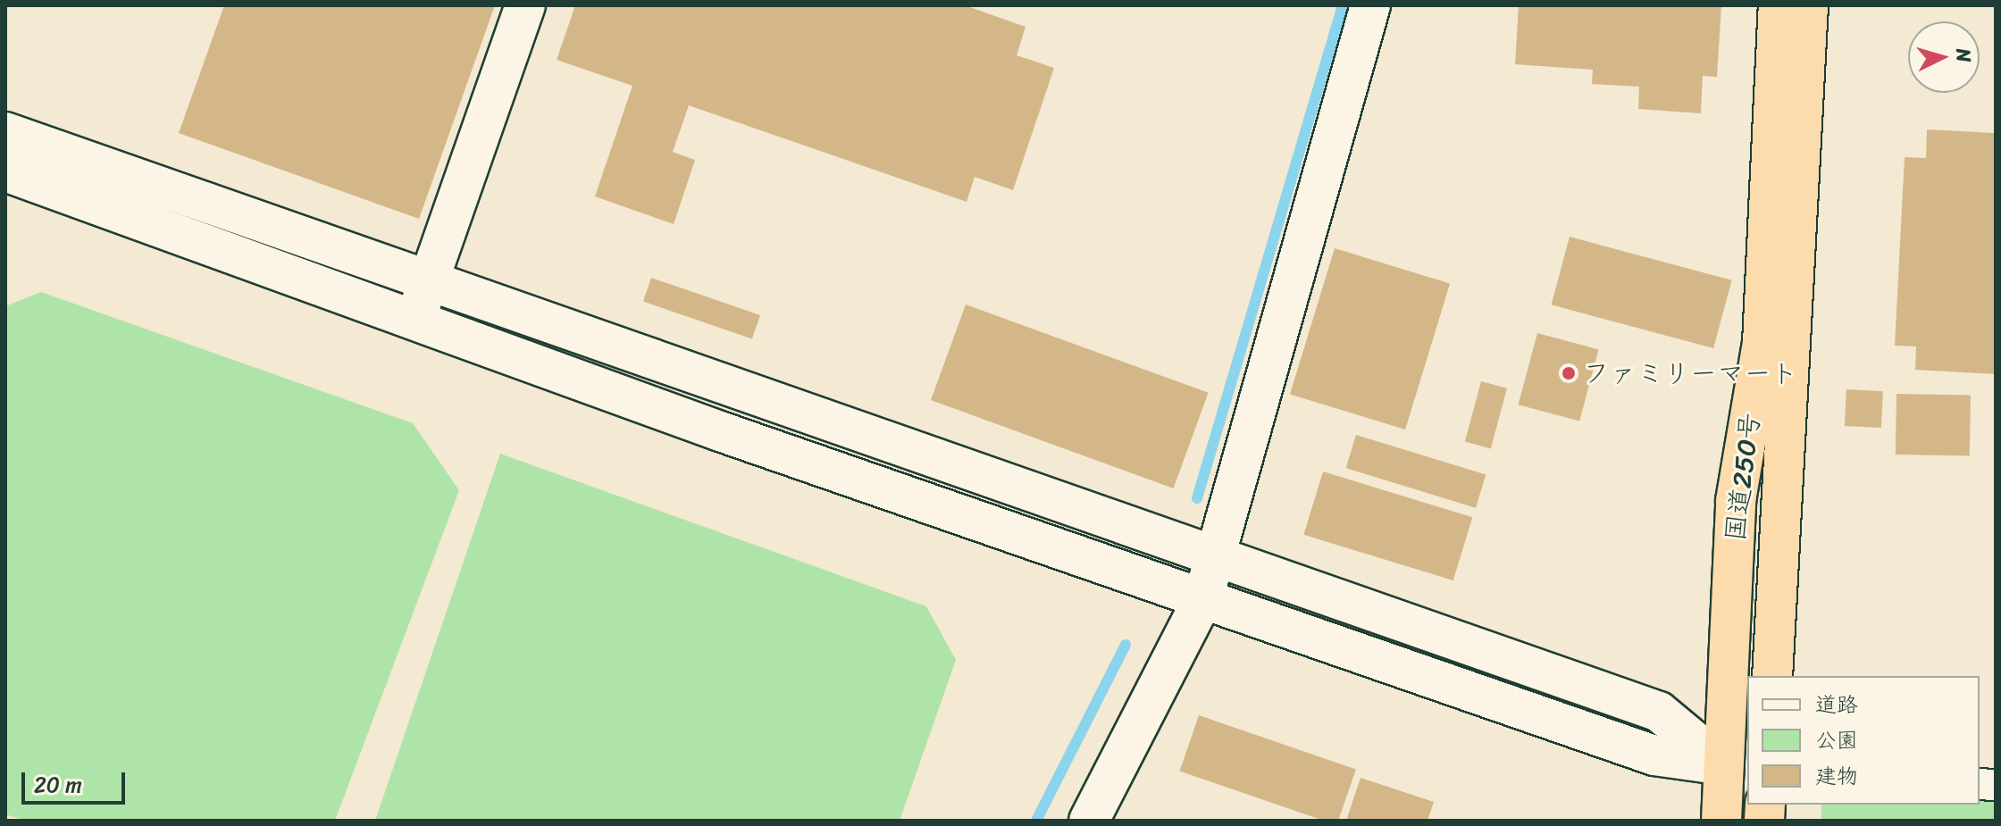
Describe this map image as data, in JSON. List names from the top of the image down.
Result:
{
  "streets": {
    "highway": ["国道250号"]
  },
  "places": ["ファミリーマート"],
  "legend": ["道路", "公園", "建物"],
  "scale_bar": "20 m",
  "north": "right"
}
